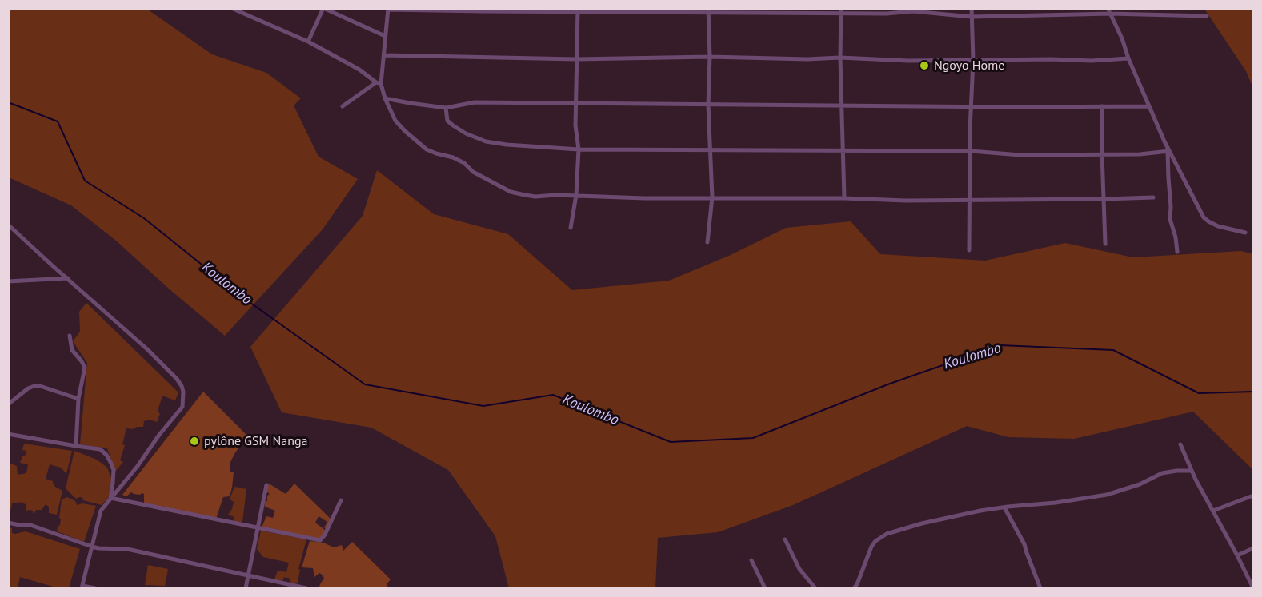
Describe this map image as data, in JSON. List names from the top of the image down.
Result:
{
  "water": ["Koulombo"],
  "places": ["Ngoyo Home", "pylône GSM Nanga"]
}
